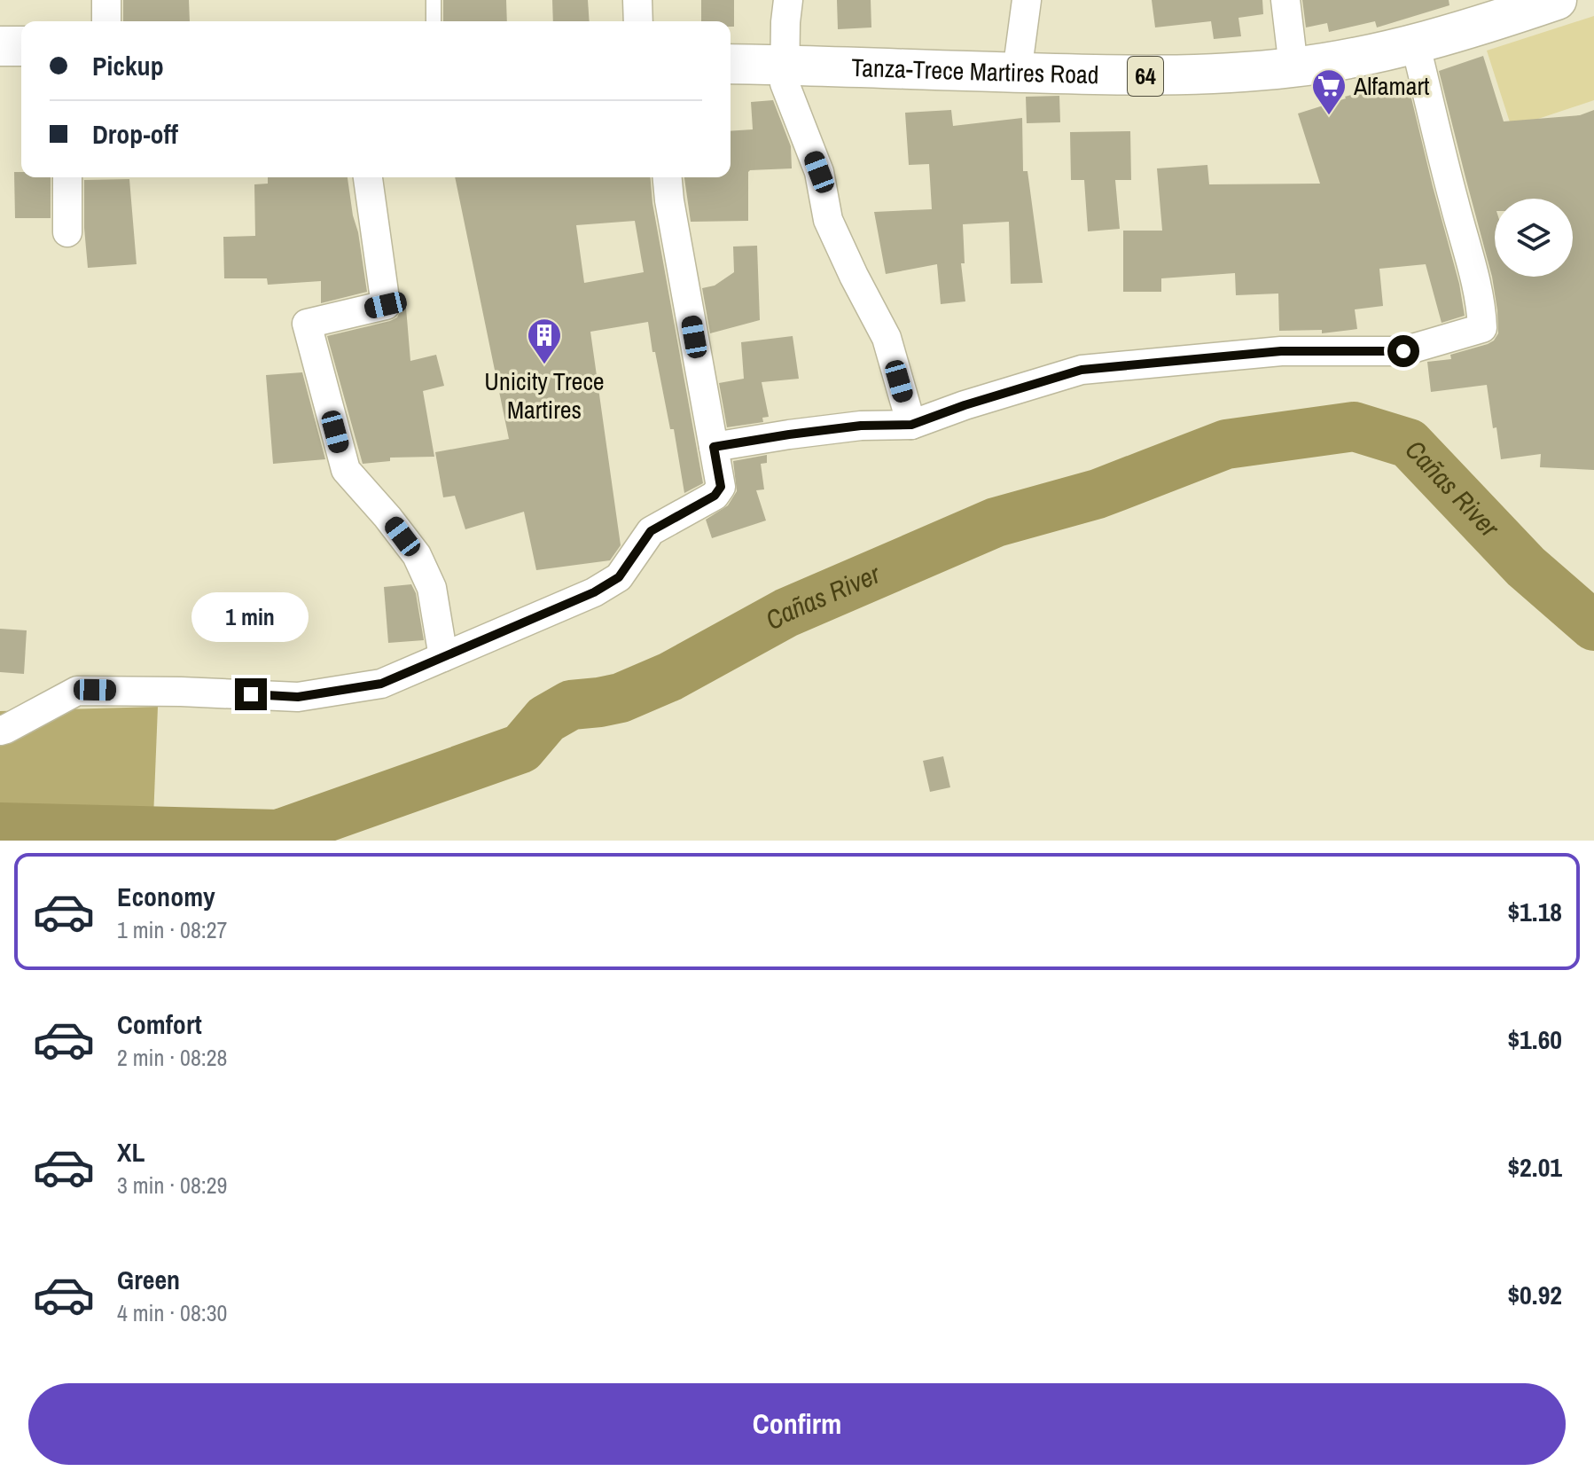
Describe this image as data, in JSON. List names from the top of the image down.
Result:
{
  "streets": {
    "main road": ["Tanza-Trece Martires Road", "64"]
  },
  "water": ["Cañas River"],
  "places": {
    "supermarket": ["Alfamart"],
    "building": ["Unicity Trece Martires"]
  },
  "page": {
    "banner": ["Pickup", "Drop-off"],
    "bubble": "1 min",
    "list": [
      {
        "name": "Economy",
        "note": "1 min · 08:27",
        "value": "$1.18"
      },
      {
        "name": "Comfort",
        "note": "2 min · 08:28",
        "value": "$1.60"
      },
      {
        "name": "XL",
        "note": "3 min · 08:29",
        "value": "$2.01"
      },
      {
        "name": "Green",
        "note": "4 min · 08:30",
        "value": "$0.92"
      }
    ],
    "buttons": "Confirm"
  }
}
